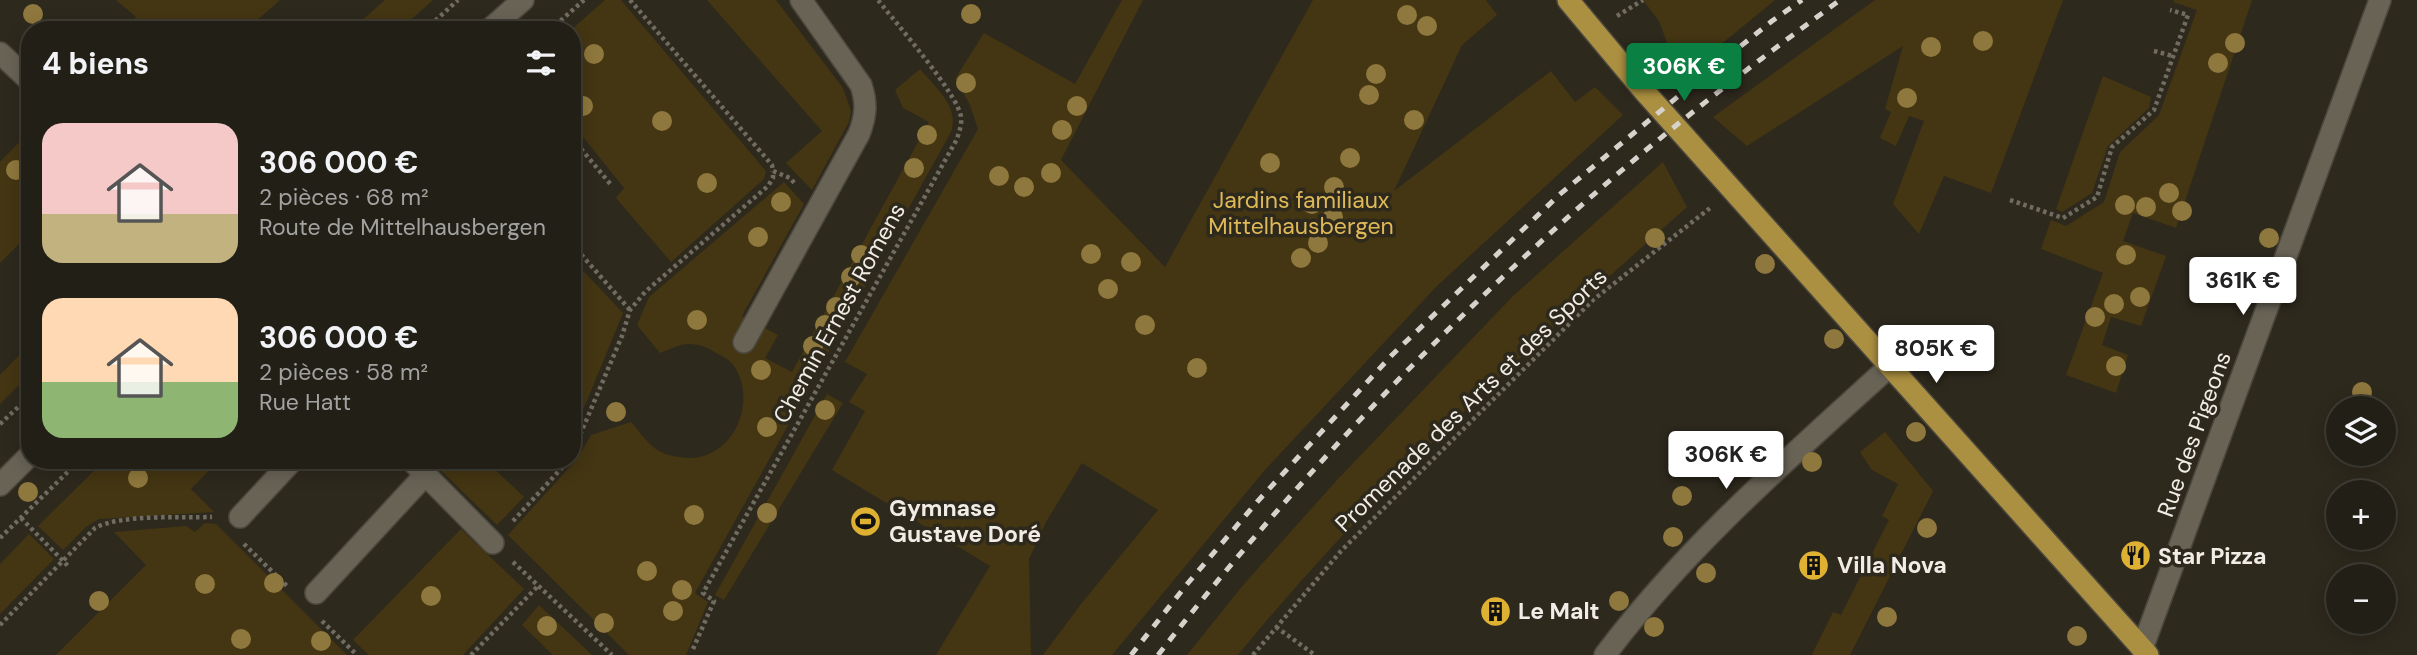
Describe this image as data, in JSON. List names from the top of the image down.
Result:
{
  "streets": {
    "street": ["Rue des Pigeons"],
    "path": ["Chemin Ernest Romens", "Promenade des Arts et des Sports"]
  },
  "parks": ["Jardins familiaux Mittelhausbergen"],
  "places": {
    "sports": ["Gymnase Gustave Doré"],
    "restaurant": ["Star Pizza"],
    "building": ["Villa Nova", "Le Malt"]
  },
  "page": {
    "heading": "4 biens",
    "price": [
      "306K €",
      "361K €",
      "805K €",
      "306K €"
    ],
    "list": [
      {
        "name": "306 000 €",
        "note": "2 pièces · 68 m² · Route de Mittelhausbergen"
      },
      {
        "name": "306 000 €",
        "note": "2 pièces · 58 m² · Rue Hatt"
      }
    ],
    "map_buttons": ["+", "−"]
  }
}
